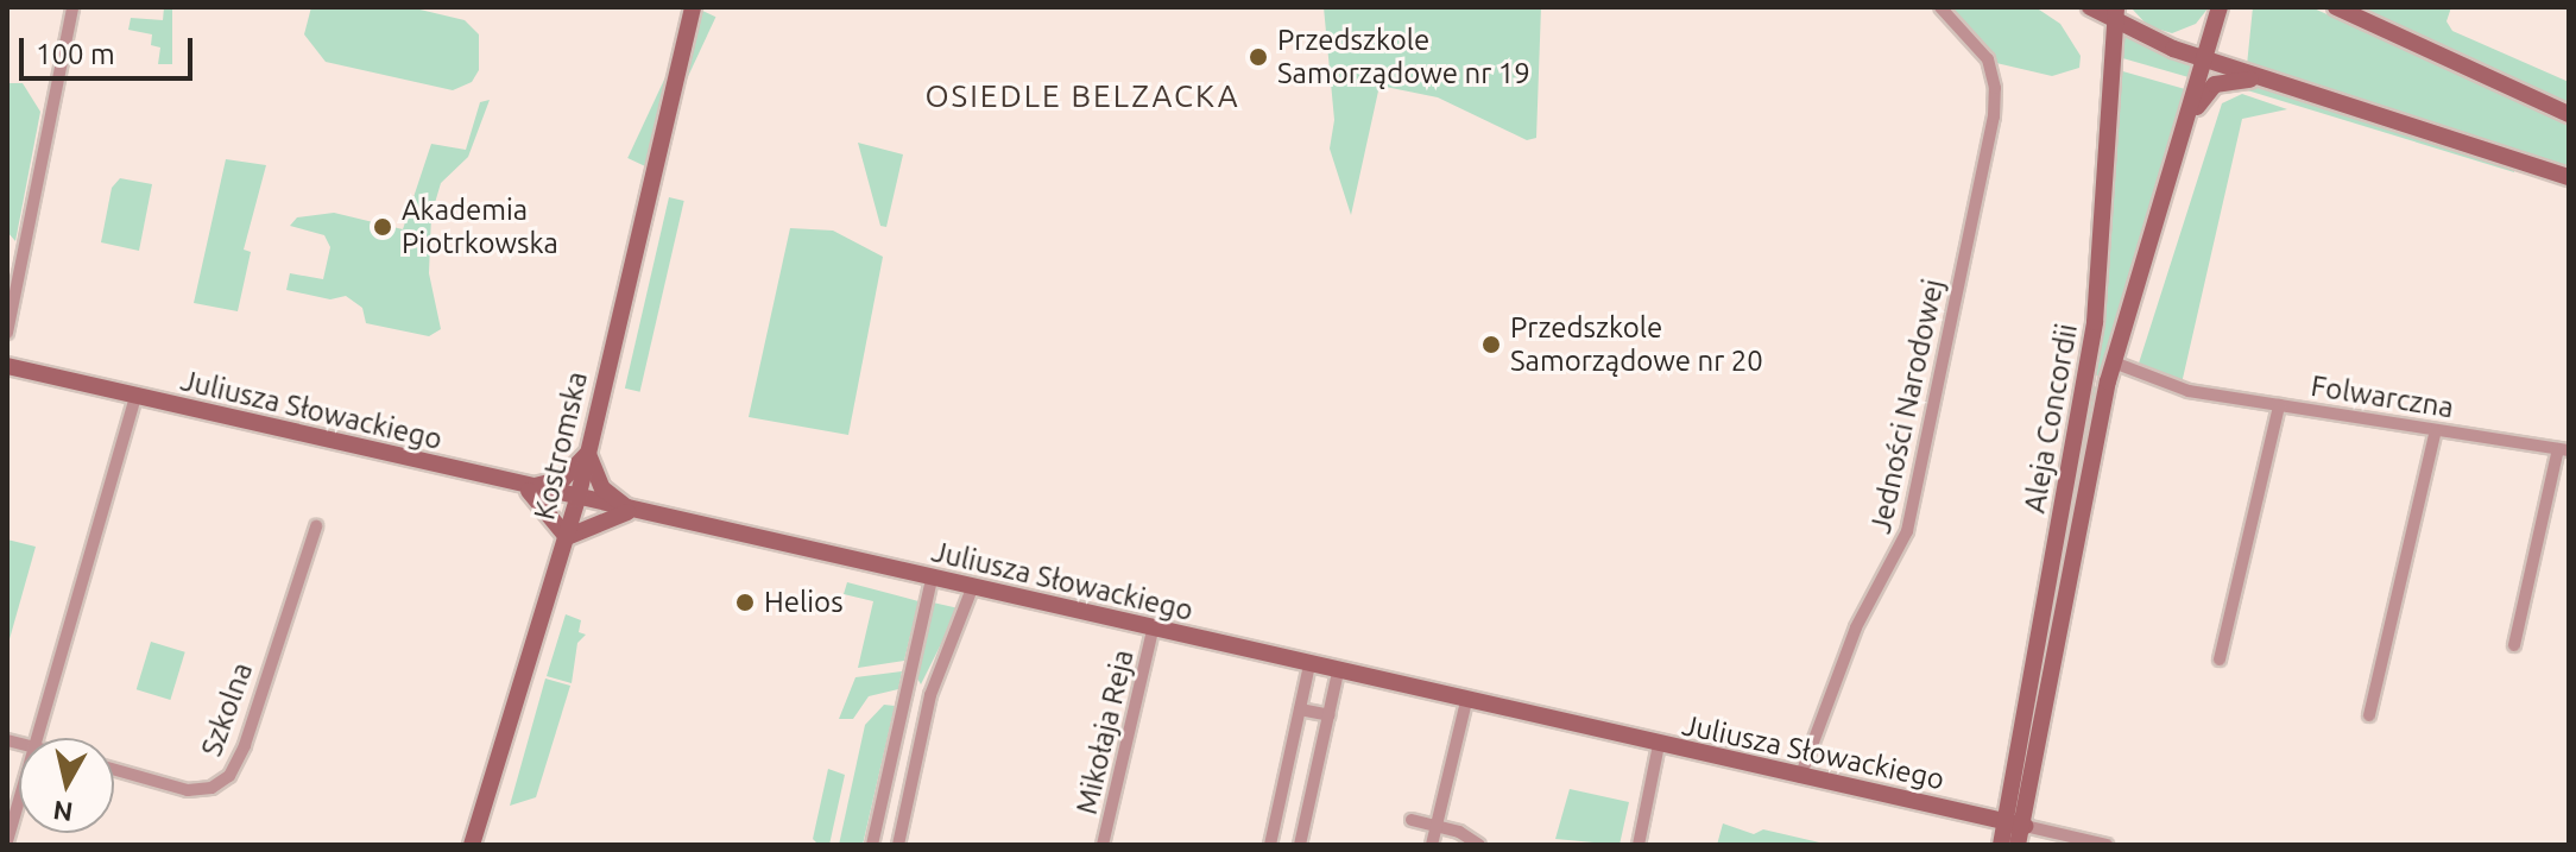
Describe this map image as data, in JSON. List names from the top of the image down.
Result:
{
  "streets": {
    "street": [
      "Folwarczna",
      "Jedności Narodowej",
      "Juliusza Słowackiego",
      "Aleja Concordii",
      "Kostromska",
      "Szkolna",
      "Mikołaja Reja"
    ]
  },
  "crossings": [
    ["Folwarczna", "Aleja Concordii"],
    ["Jedności Narodowej", "Juliusza Słowackiego"],
    ["Juliusza Słowackiego", "Aleja Concordii"],
    ["Juliusza Słowackiego", "Kostromska"],
    ["Juliusza Słowackiego", "Mikołaja Reja"]
  ],
  "districts": ["OSIEDLE BELZACKA"],
  "places": [
    "Przedszkole Samorządowe nr 19",
    "Akademia Piotrkowska",
    "Przedszkole Samorządowe nr 20",
    "Helios"
  ],
  "scale_bar": "100 m",
  "north": "bottom"
}
